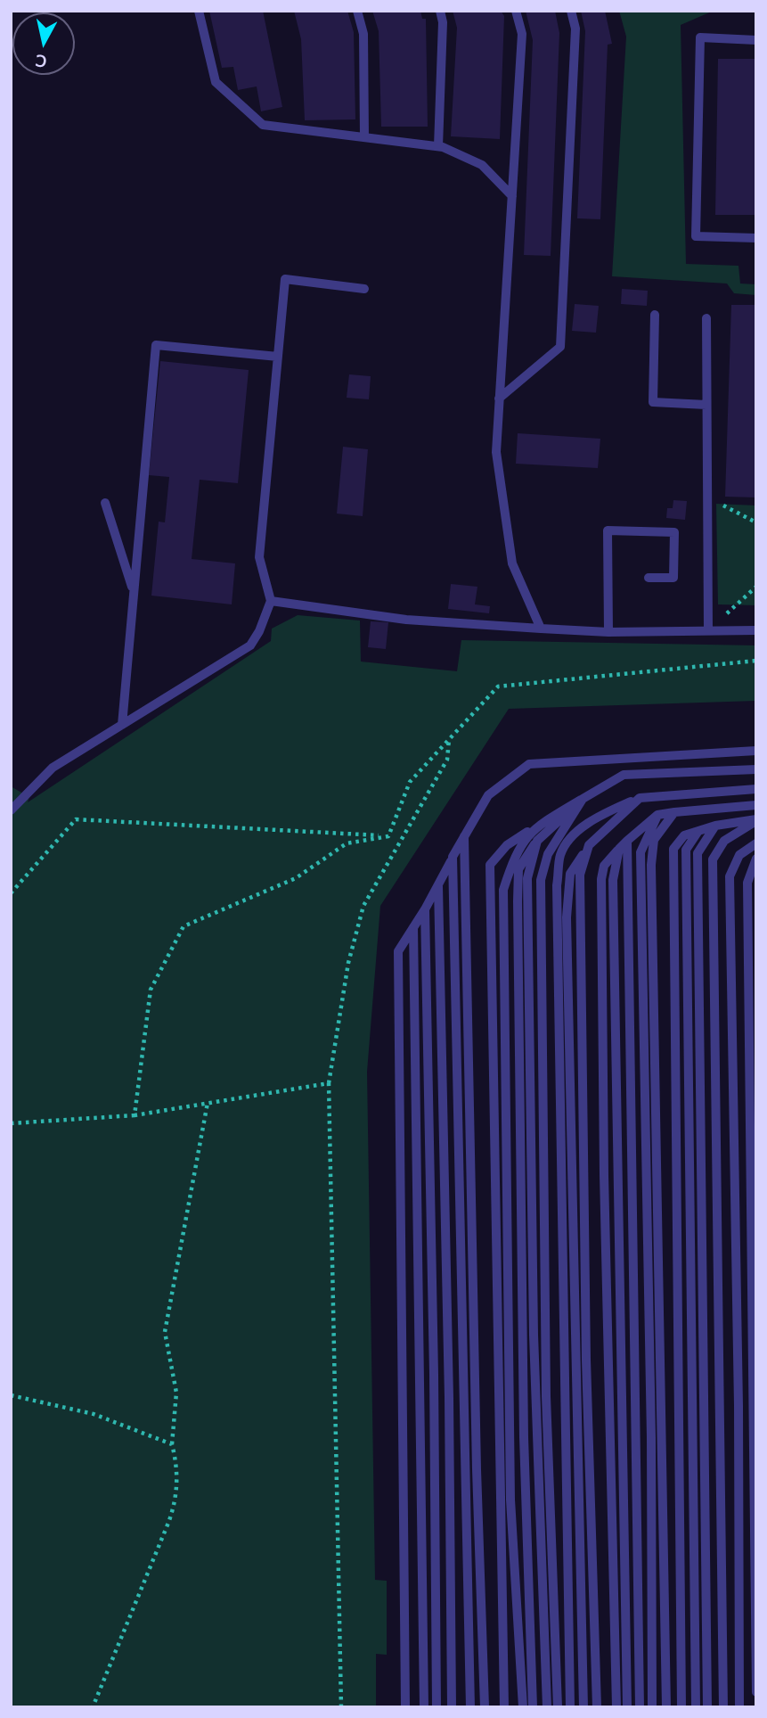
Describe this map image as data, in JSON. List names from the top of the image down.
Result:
{
  "north": "bottom"
}
